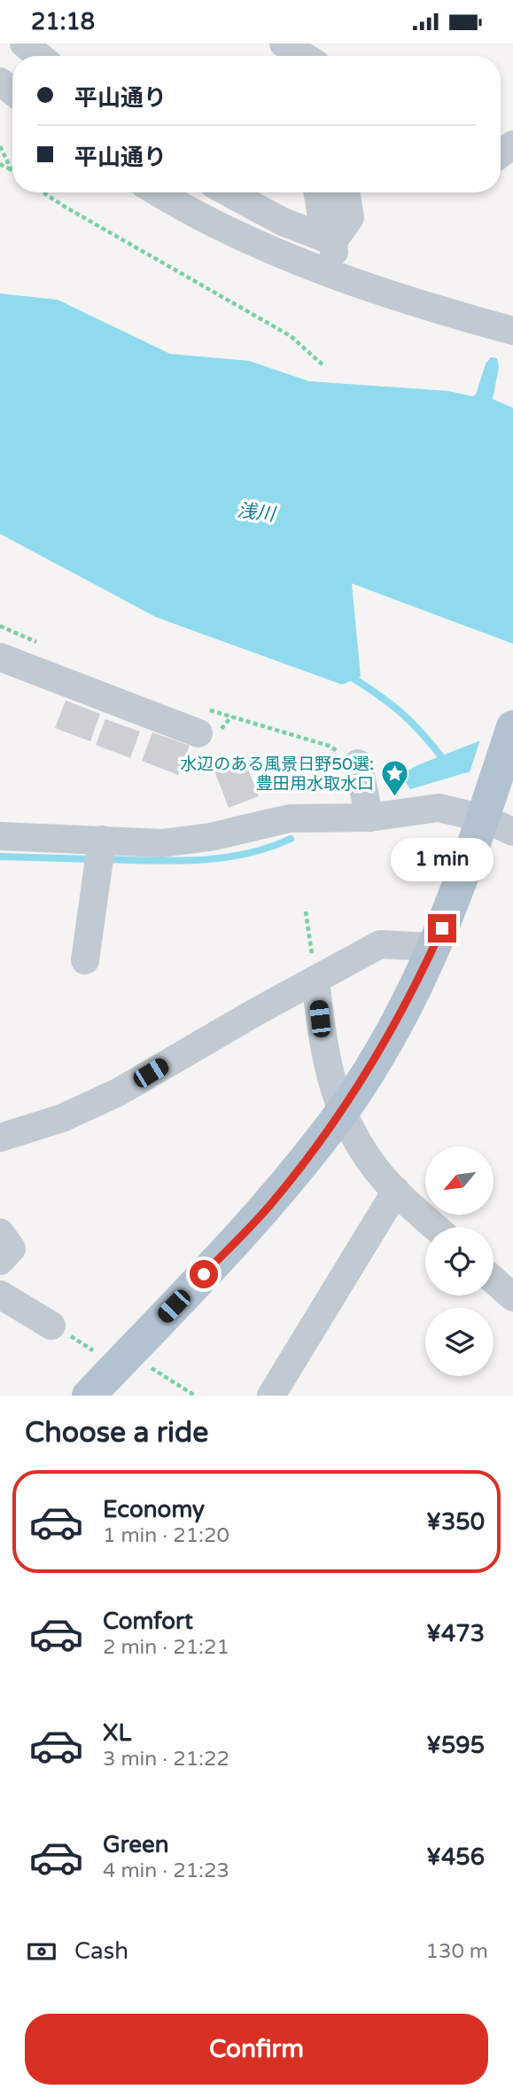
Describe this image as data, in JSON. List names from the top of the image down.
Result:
{
  "water": ["浅川"],
  "places": {
    "place": ["水辺のある風景日野50選: 豊田用水取水口"]
  },
  "north": "bottom left",
  "page": {
    "status": "21:18",
    "banner": ["平山通り", "平山通り"],
    "bubble": "1 min",
    "heading": "Choose a ride",
    "list": [
      {
        "name": "Economy",
        "note": "1 min · 21:20",
        "value": "¥350"
      },
      {
        "name": "Comfort",
        "note": "2 min · 21:21",
        "value": "¥473"
      },
      {
        "name": "XL",
        "note": "3 min · 21:22",
        "value": "¥595"
      },
      {
        "name": "Green",
        "note": "4 min · 21:23",
        "value": "¥456"
      }
    ],
    "pay": ["Cash", "130 m"],
    "buttons": "Confirm"
  }
}
